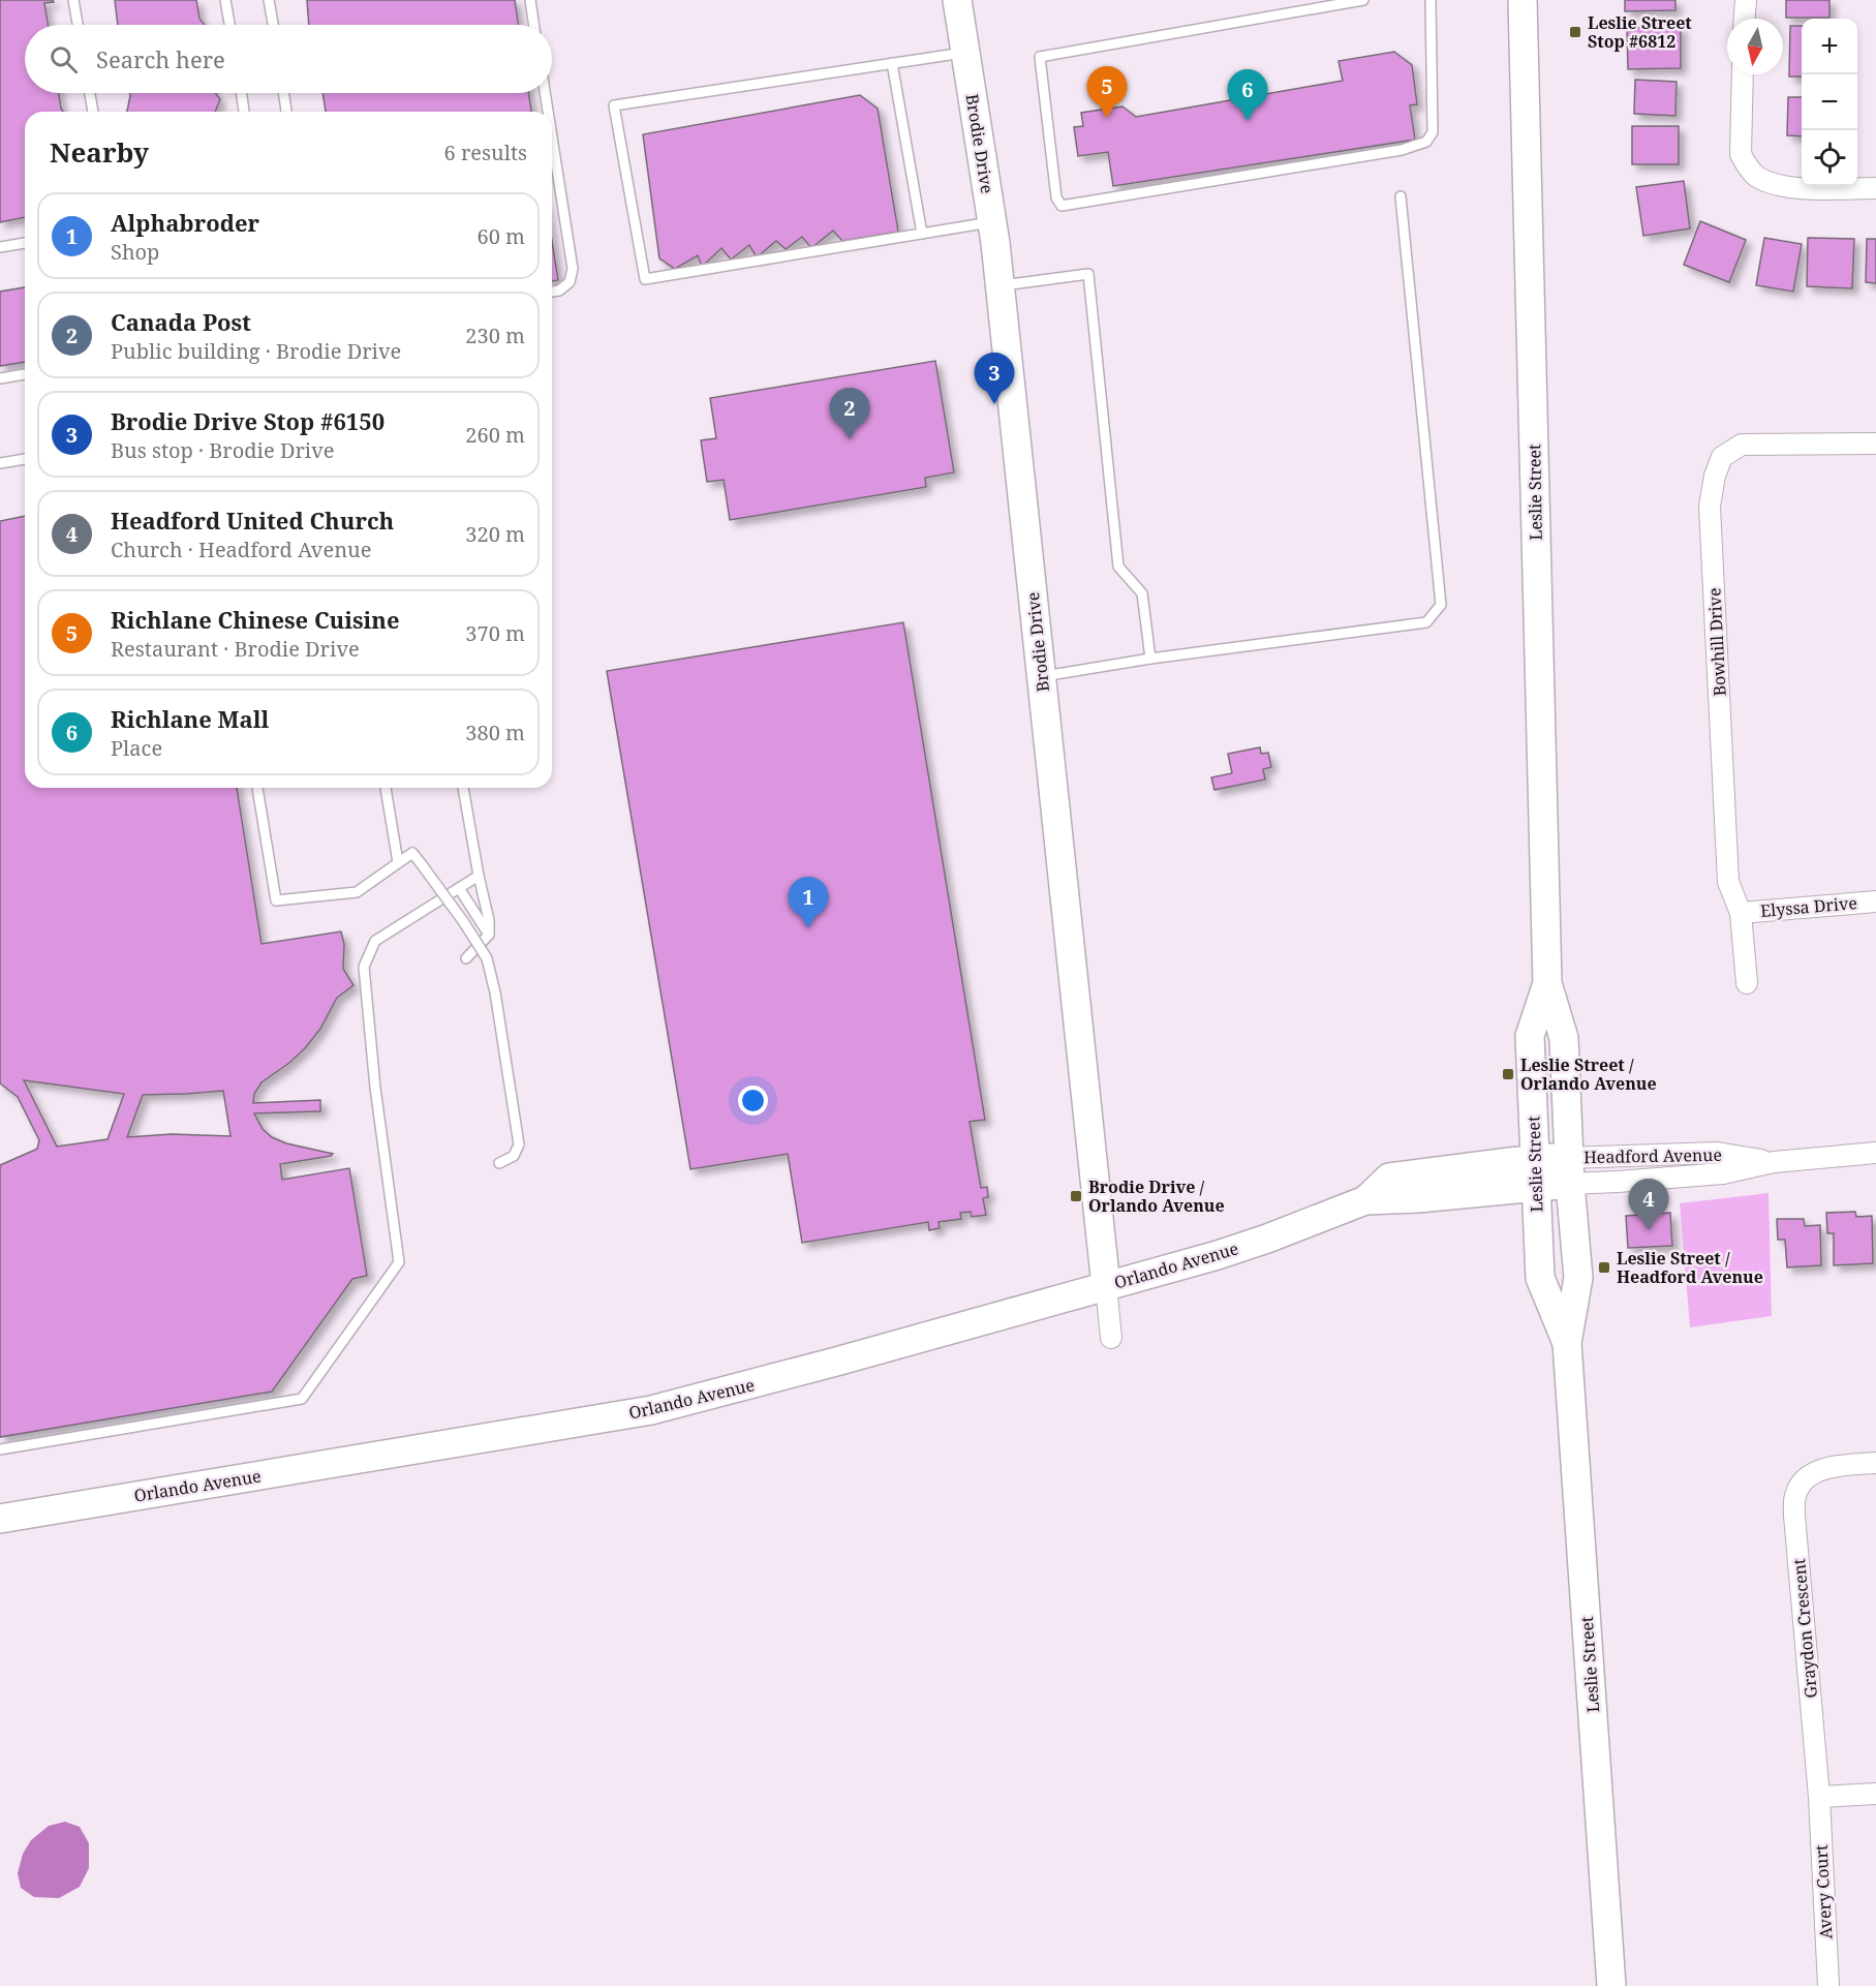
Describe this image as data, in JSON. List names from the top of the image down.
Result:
{
  "streets": {
    "street": [
      "Brodie Drive",
      "Leslie Street",
      "Bowhill Drive",
      "Elyssa Drive",
      "Headford Avenue",
      "Orlando Avenue",
      "Graydon Crescent",
      "Avery Court"
    ]
  },
  "crossings": [
    ["Brodie Drive", "Orlando Avenue"],
    ["Leslie Street", "Headford Avenue"],
    ["Leslie Street", "Orlando Avenue"],
    ["Bowhill Drive", "Elyssa Drive"],
    ["Headford Avenue", "Orlando Avenue"],
    ["Graydon Crescent", "Avery Court"]
  ],
  "places": {
    "transit": [
      "Leslie Street Stop #6812",
      "Leslie Street / Orlando Avenue",
      "Brodie Drive / Orlando Avenue",
      "Leslie Street / Headford Avenue"
    ]
  },
  "north": "bottom",
  "page": {
    "map_buttons": ["+", "−"],
    "search": "Search here",
    "pins": [
      "5",
      "6",
      "3",
      "2",
      "1",
      "4"
    ],
    "heading": ["Nearby", "6 results"],
    "list": [
      {
        "mark": "1",
        "name": "Alphabroder",
        "note": "Shop",
        "value": "60 m"
      },
      {
        "mark": "2",
        "name": "Canada Post",
        "note": "Public building · Brodie Drive",
        "value": "230 m"
      },
      {
        "mark": "3",
        "name": "Brodie Drive Stop #6150",
        "note": "Bus stop · Brodie Drive",
        "value": "260 m"
      },
      {
        "mark": "4",
        "name": "Headford United Church",
        "note": "Church · Headford Avenue",
        "value": "320 m"
      },
      {
        "mark": "5",
        "name": "Richlane Chinese Cuisine",
        "note": "Restaurant · Brodie Drive",
        "value": "370 m"
      },
      {
        "mark": "6",
        "name": "Richlane Mall",
        "note": "Place",
        "value": "380 m"
      }
    ]
  }
}
